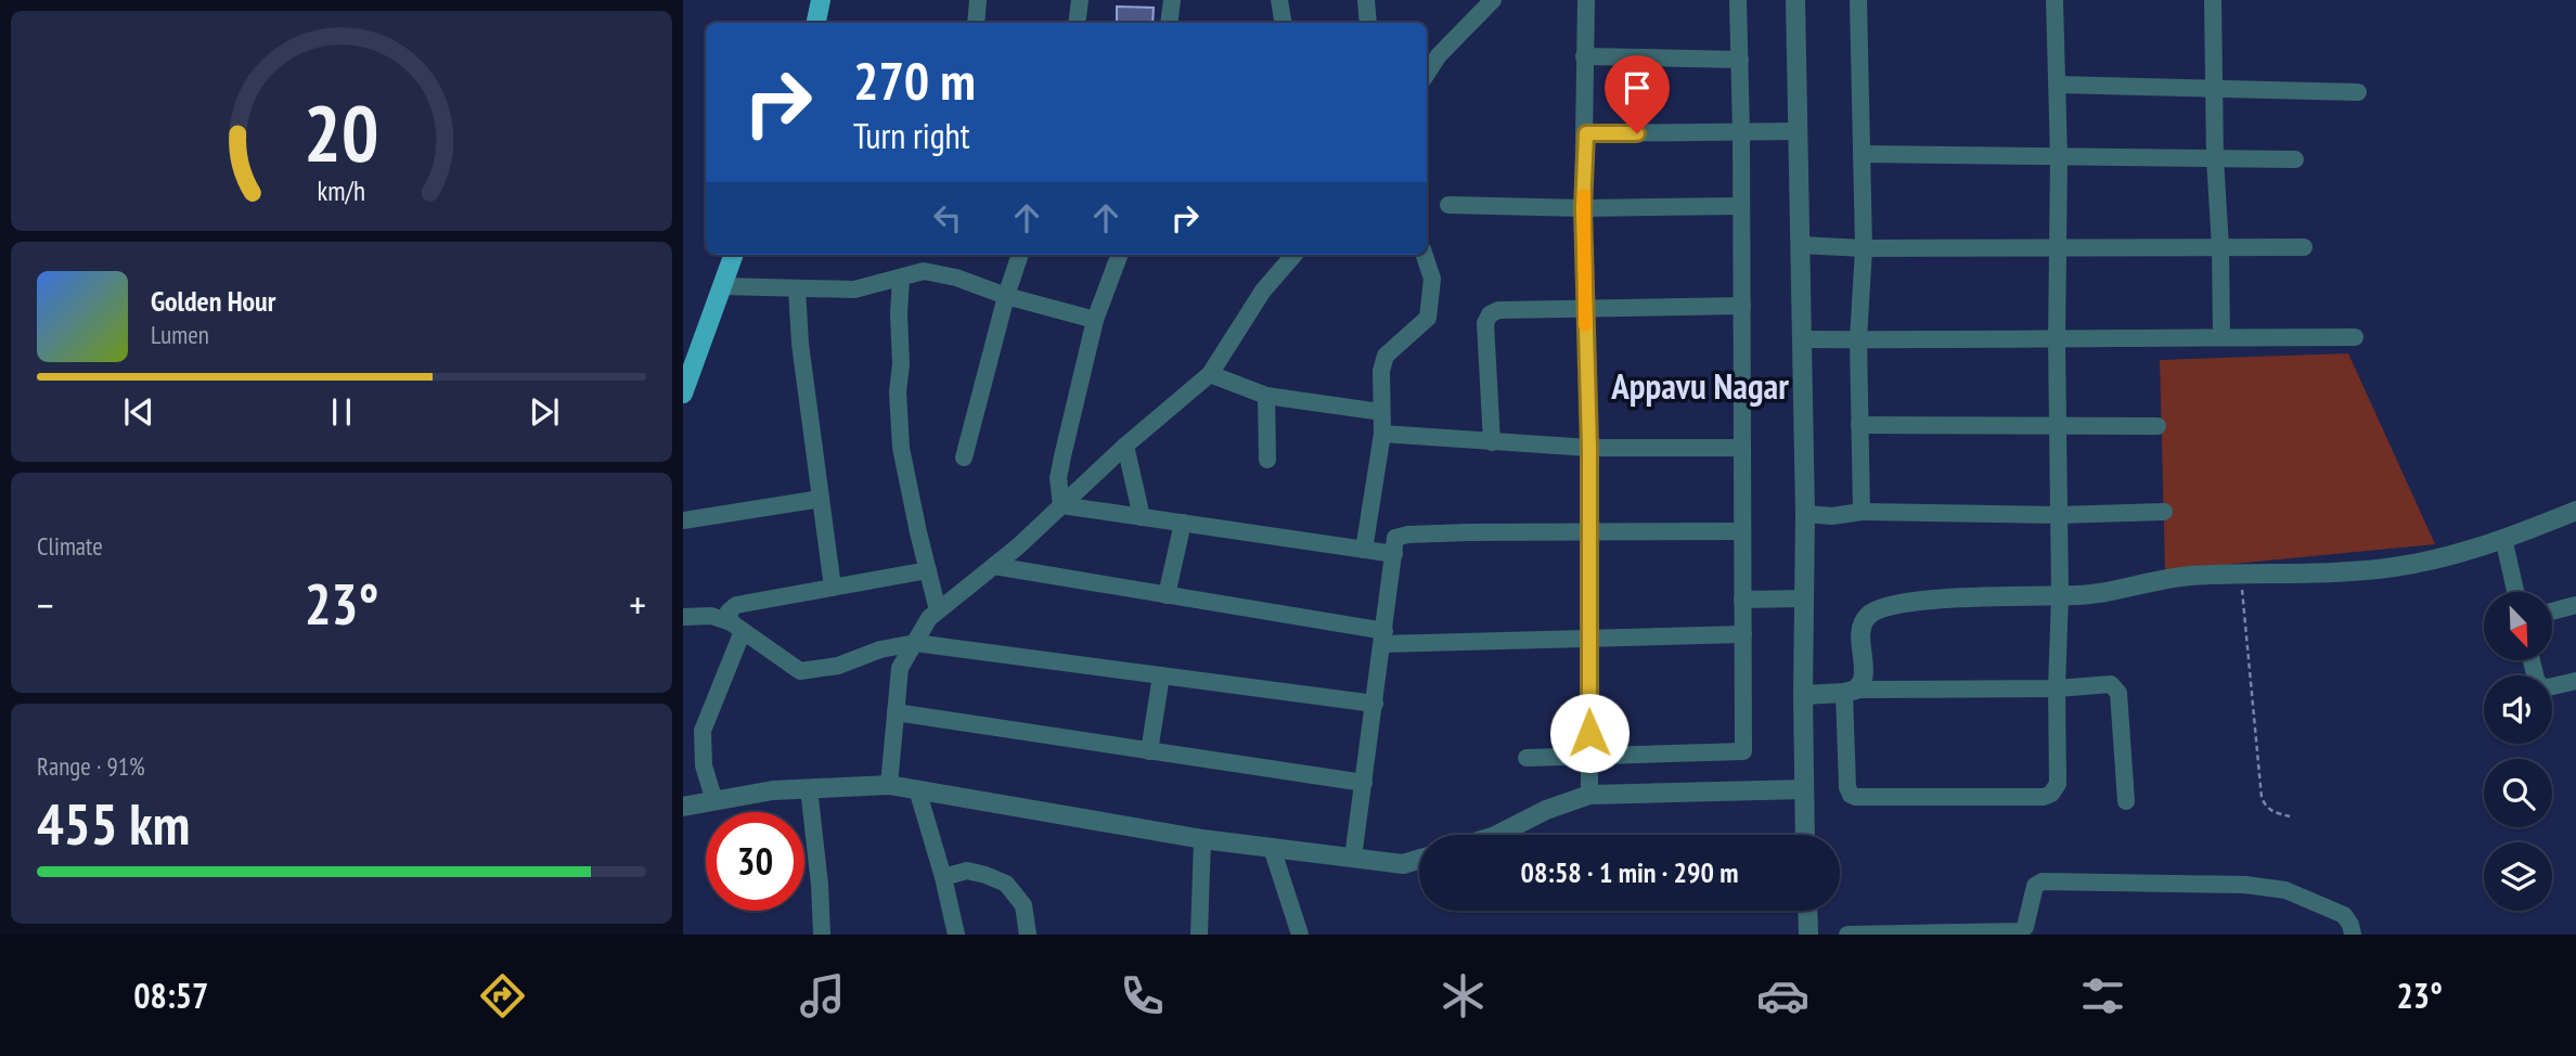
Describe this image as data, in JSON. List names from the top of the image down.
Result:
{
  "districts": ["Appavu Nagar"],
  "north": "bottom right",
  "page": {
    "turn": ["270 m", "Turn right"],
    "song": ["Golden Hour", "Lumen"],
    "tile": [
      "Climate",
      ["Range · 91%", "455 km"]
    ],
    "heat": ["−", "23°", "+"],
    "limit": "30",
    "trip": "08:58 · 1 min · 290 m",
    "tabs": ["08:57", "23°"],
    "gauge": ["20", "km/h"]
  }
}
